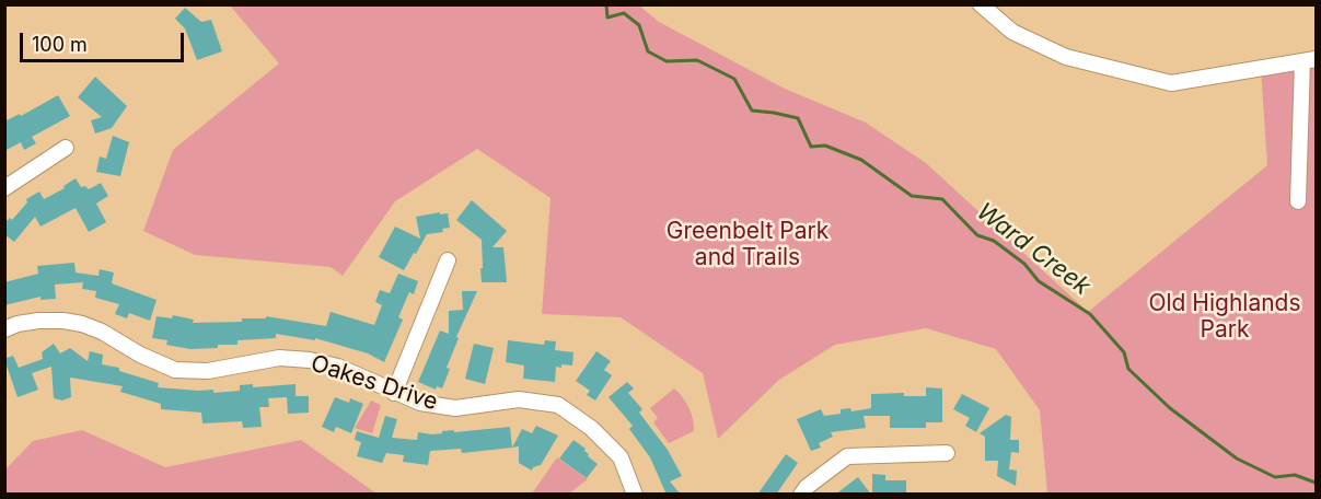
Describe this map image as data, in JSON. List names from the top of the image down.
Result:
{
  "streets": {
    "street": ["Oakes Drive"]
  },
  "water": ["Ward Creek"],
  "parks": ["Greenbelt Park and Trails", "Old Highlands Park"],
  "scale_bar": "100 m"
}
